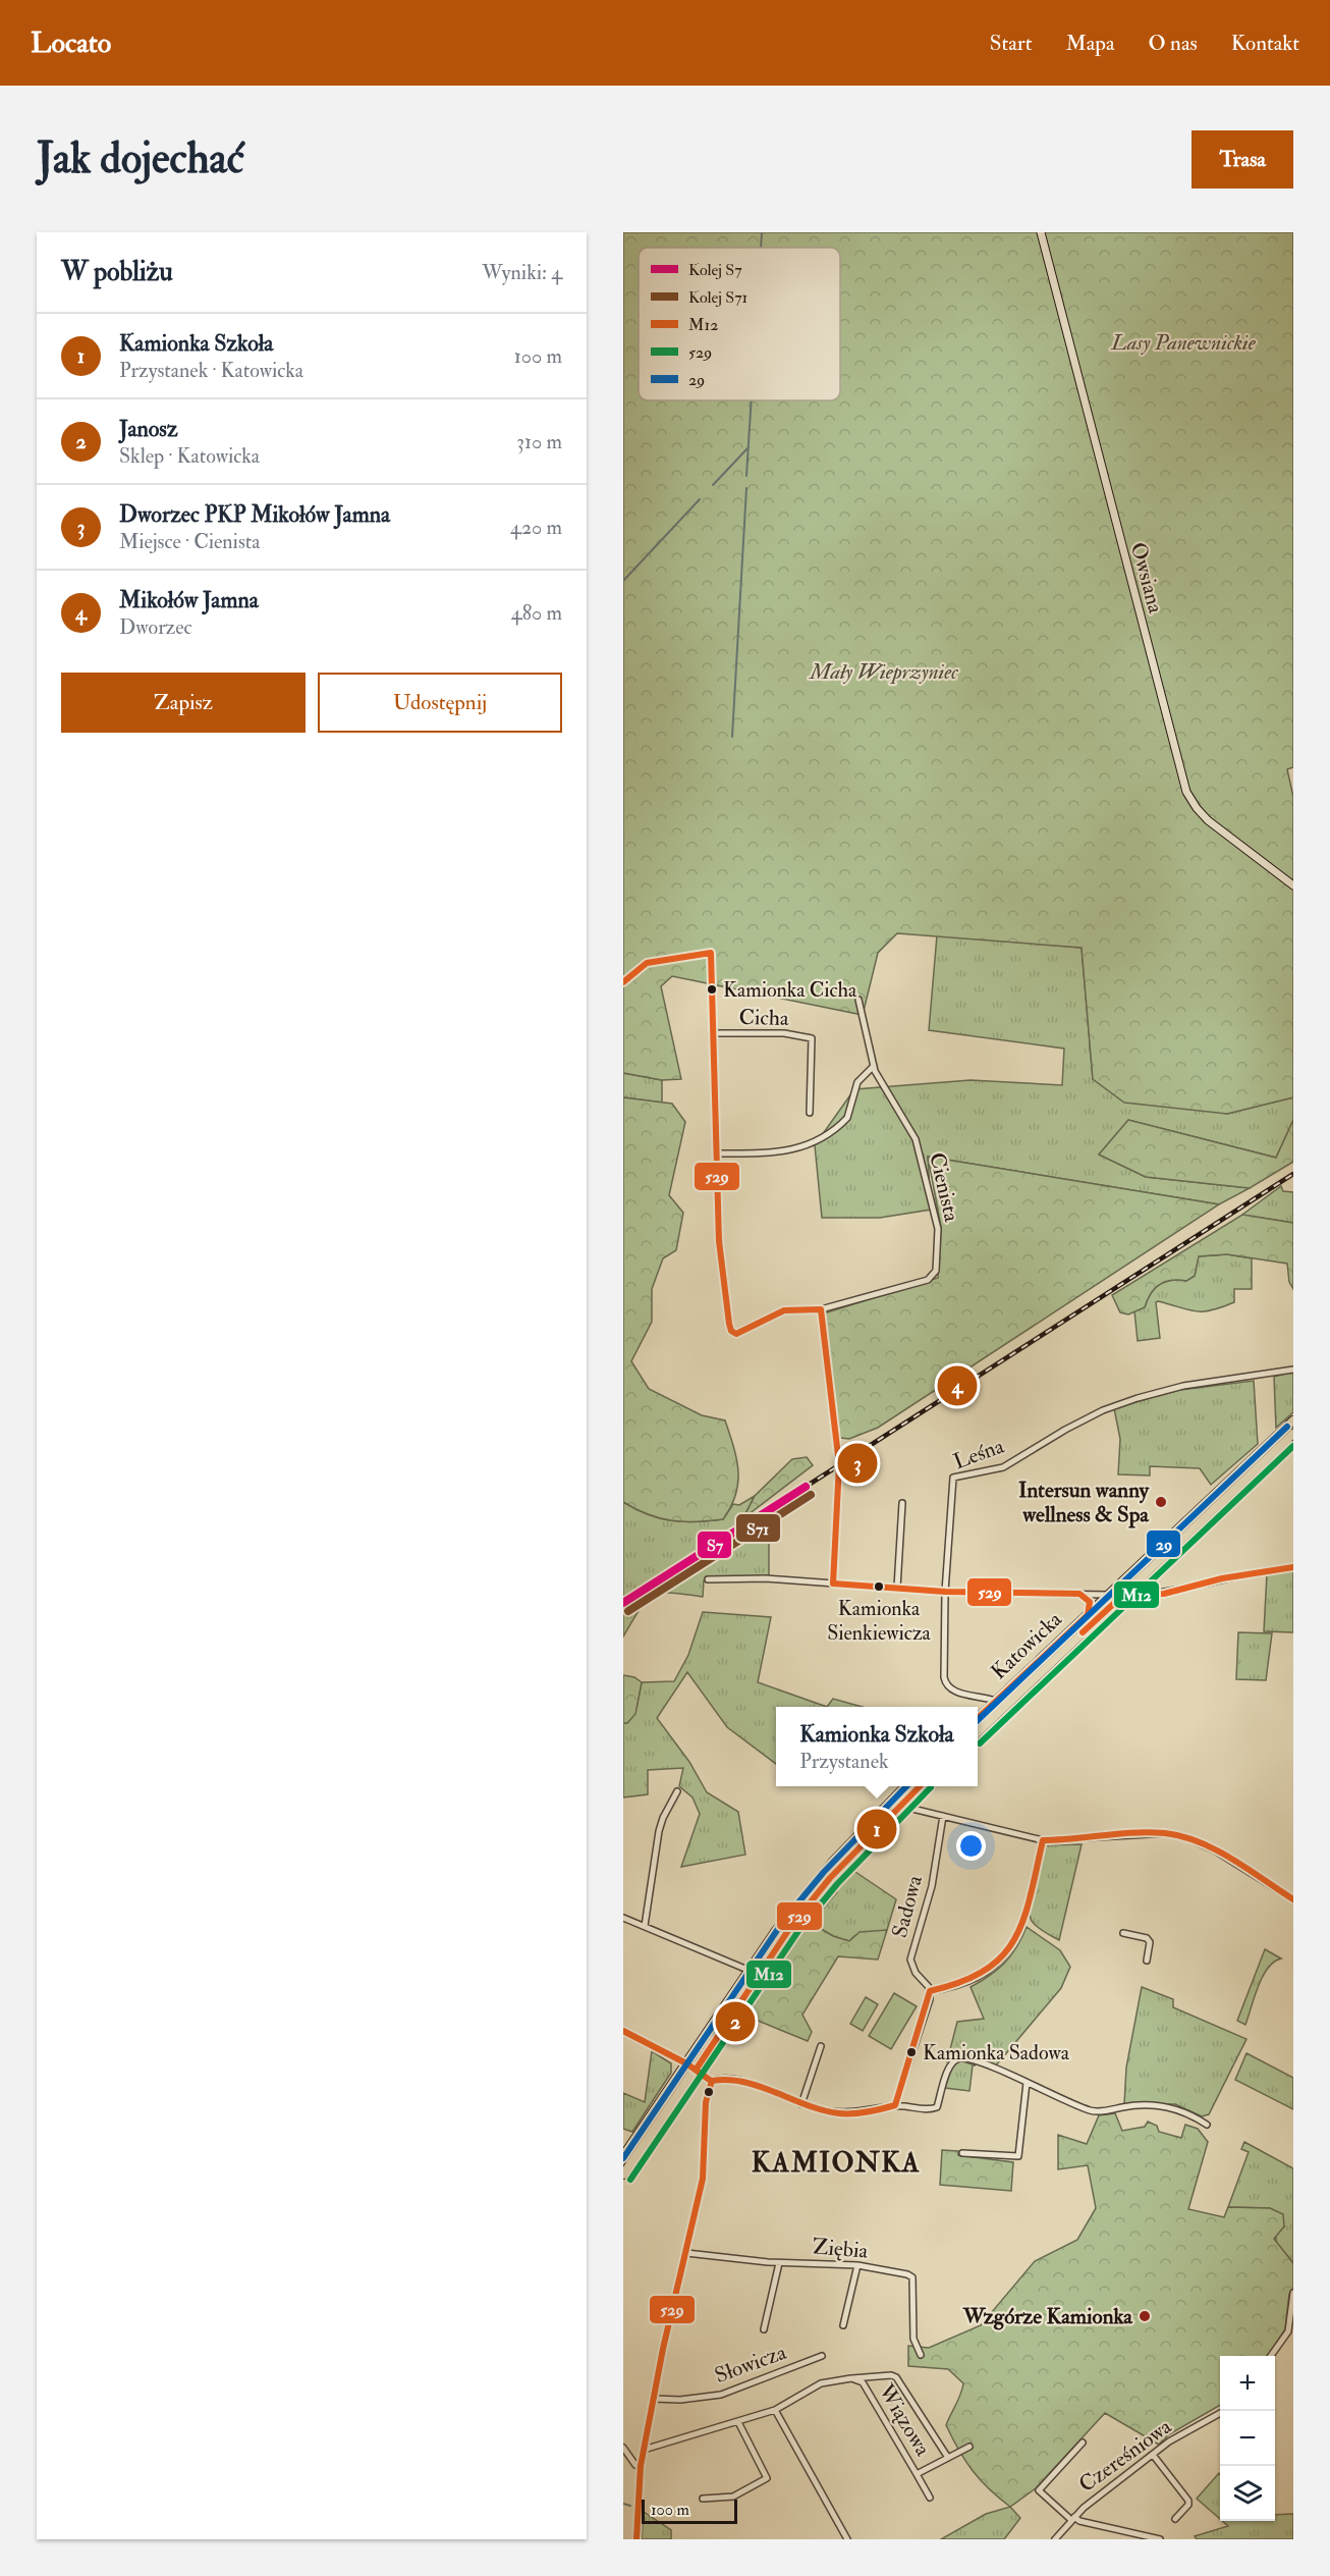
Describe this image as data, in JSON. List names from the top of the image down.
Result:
{
  "streets": {
    "main road": ["Katowicka"],
    "street": [
      "Owsiana",
      "Cicha",
      "Cienista",
      "Leśna",
      "Sadowa",
      "Ziębia",
      "Słowicza",
      "Wiązowa",
      "Czereśniowa"
    ]
  },
  "crossings": [
    ["Cicha", "Cienista"],
    ["Leśna", "Katowicka"]
  ],
  "districts": ["KAMIONKA"],
  "parks": ["Lasy Panewnickie", "Mały Wieprzyniec"],
  "places": [
    "Kamionka Cicha",
    "Intersun wanny wellness & Spa",
    "Kamionka Sienkiewicza",
    "Kamionka Sadowa",
    "Wzgórze Kamionka"
  ],
  "lines": [
    "transit line 529",
    "transit line 29",
    "transit line M12",
    "rail line S7",
    "rail line S71"
  ],
  "legend": [
    "Kolej S7",
    "Kolej S71",
    "M12",
    "529",
    "29"
  ],
  "scale_bar": "100 m",
  "page": {
    "header": "Locato",
    "nav": [
      "Start",
      "Mapa",
      "O nas",
      "Kontakt"
    ],
    "buttons": [
      "Trasa",
      ["Zapisz", "Udostępnij"]
    ],
    "title": "Jak dojechać",
    "heading": ["W pobliżu", "Wyniki: 4"],
    "list": [
      {
        "mark": "1",
        "name": "Kamionka Szkoła",
        "note": "Przystanek · Katowicka",
        "value": "100 m"
      },
      {
        "mark": "2",
        "name": "Janosz",
        "note": "Sklep · Katowicka",
        "value": "310 m"
      },
      {
        "mark": "3",
        "name": "Dworzec PKP Mikołów Jamna",
        "note": "Miejsce · Cienista",
        "value": "420 m"
      },
      {
        "mark": "4",
        "name": "Mikołów Jamna",
        "note": "Dworzec",
        "value": "480 m"
      }
    ],
    "pins": [
      "4",
      "3",
      "1",
      "2"
    ],
    "popup": ["Kamionka Szkoła", "Przystanek"],
    "map_buttons": ["+", "−"],
    "scale": "100 m"
  }
}
